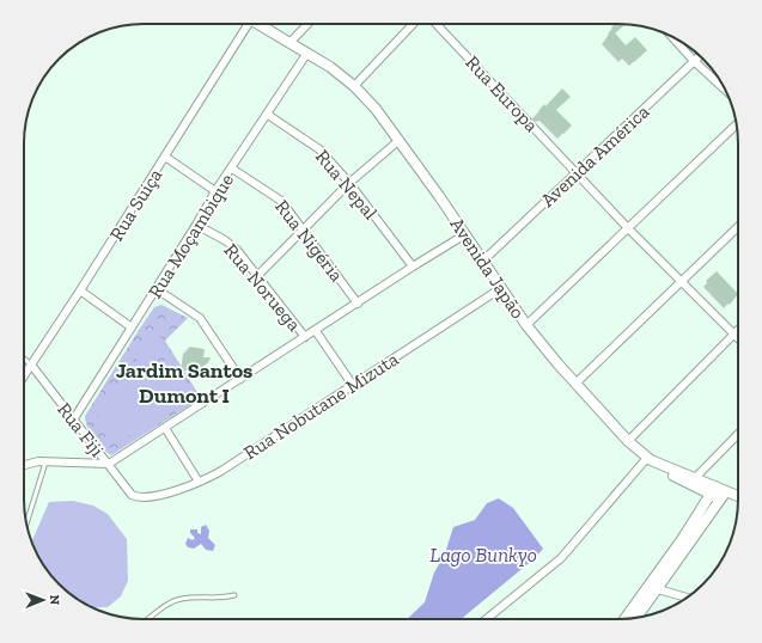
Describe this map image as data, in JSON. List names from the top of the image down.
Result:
{
  "streets": {
    "main road": ["Avenida Japão"],
    "street": [
      "Rua Europa",
      "Avenida América",
      "Rua Nepal",
      "Rua Suiça",
      "Rua Moçambique",
      "Rua Nigéria",
      "Rua Noruega",
      "Rua Nobutane Mizuta",
      "Rua Fiji"
    ]
  },
  "crossings": [
    ["Rua Europa", "Avenida América"],
    ["Avenida América", "Avenida Japão"],
    ["Rua Nepal", "Rua Moçambique"],
    ["Rua Suiça", "Rua Fiji"],
    ["Rua Moçambique", "Rua Nigéria"],
    ["Rua Moçambique", "Avenida Japão"],
    ["Rua Moçambique", "Rua Noruega"],
    ["Rua Moçambique", "Rua Fiji"],
    ["Avenida Japão", "Rua Nobutane Mizuta"],
    ["Rua Nobutane Mizuta", "Rua Fiji"]
  ],
  "districts": ["Jardim Santos Dumont I"],
  "water": ["Lago Bunkyo"],
  "north": "right"
}
